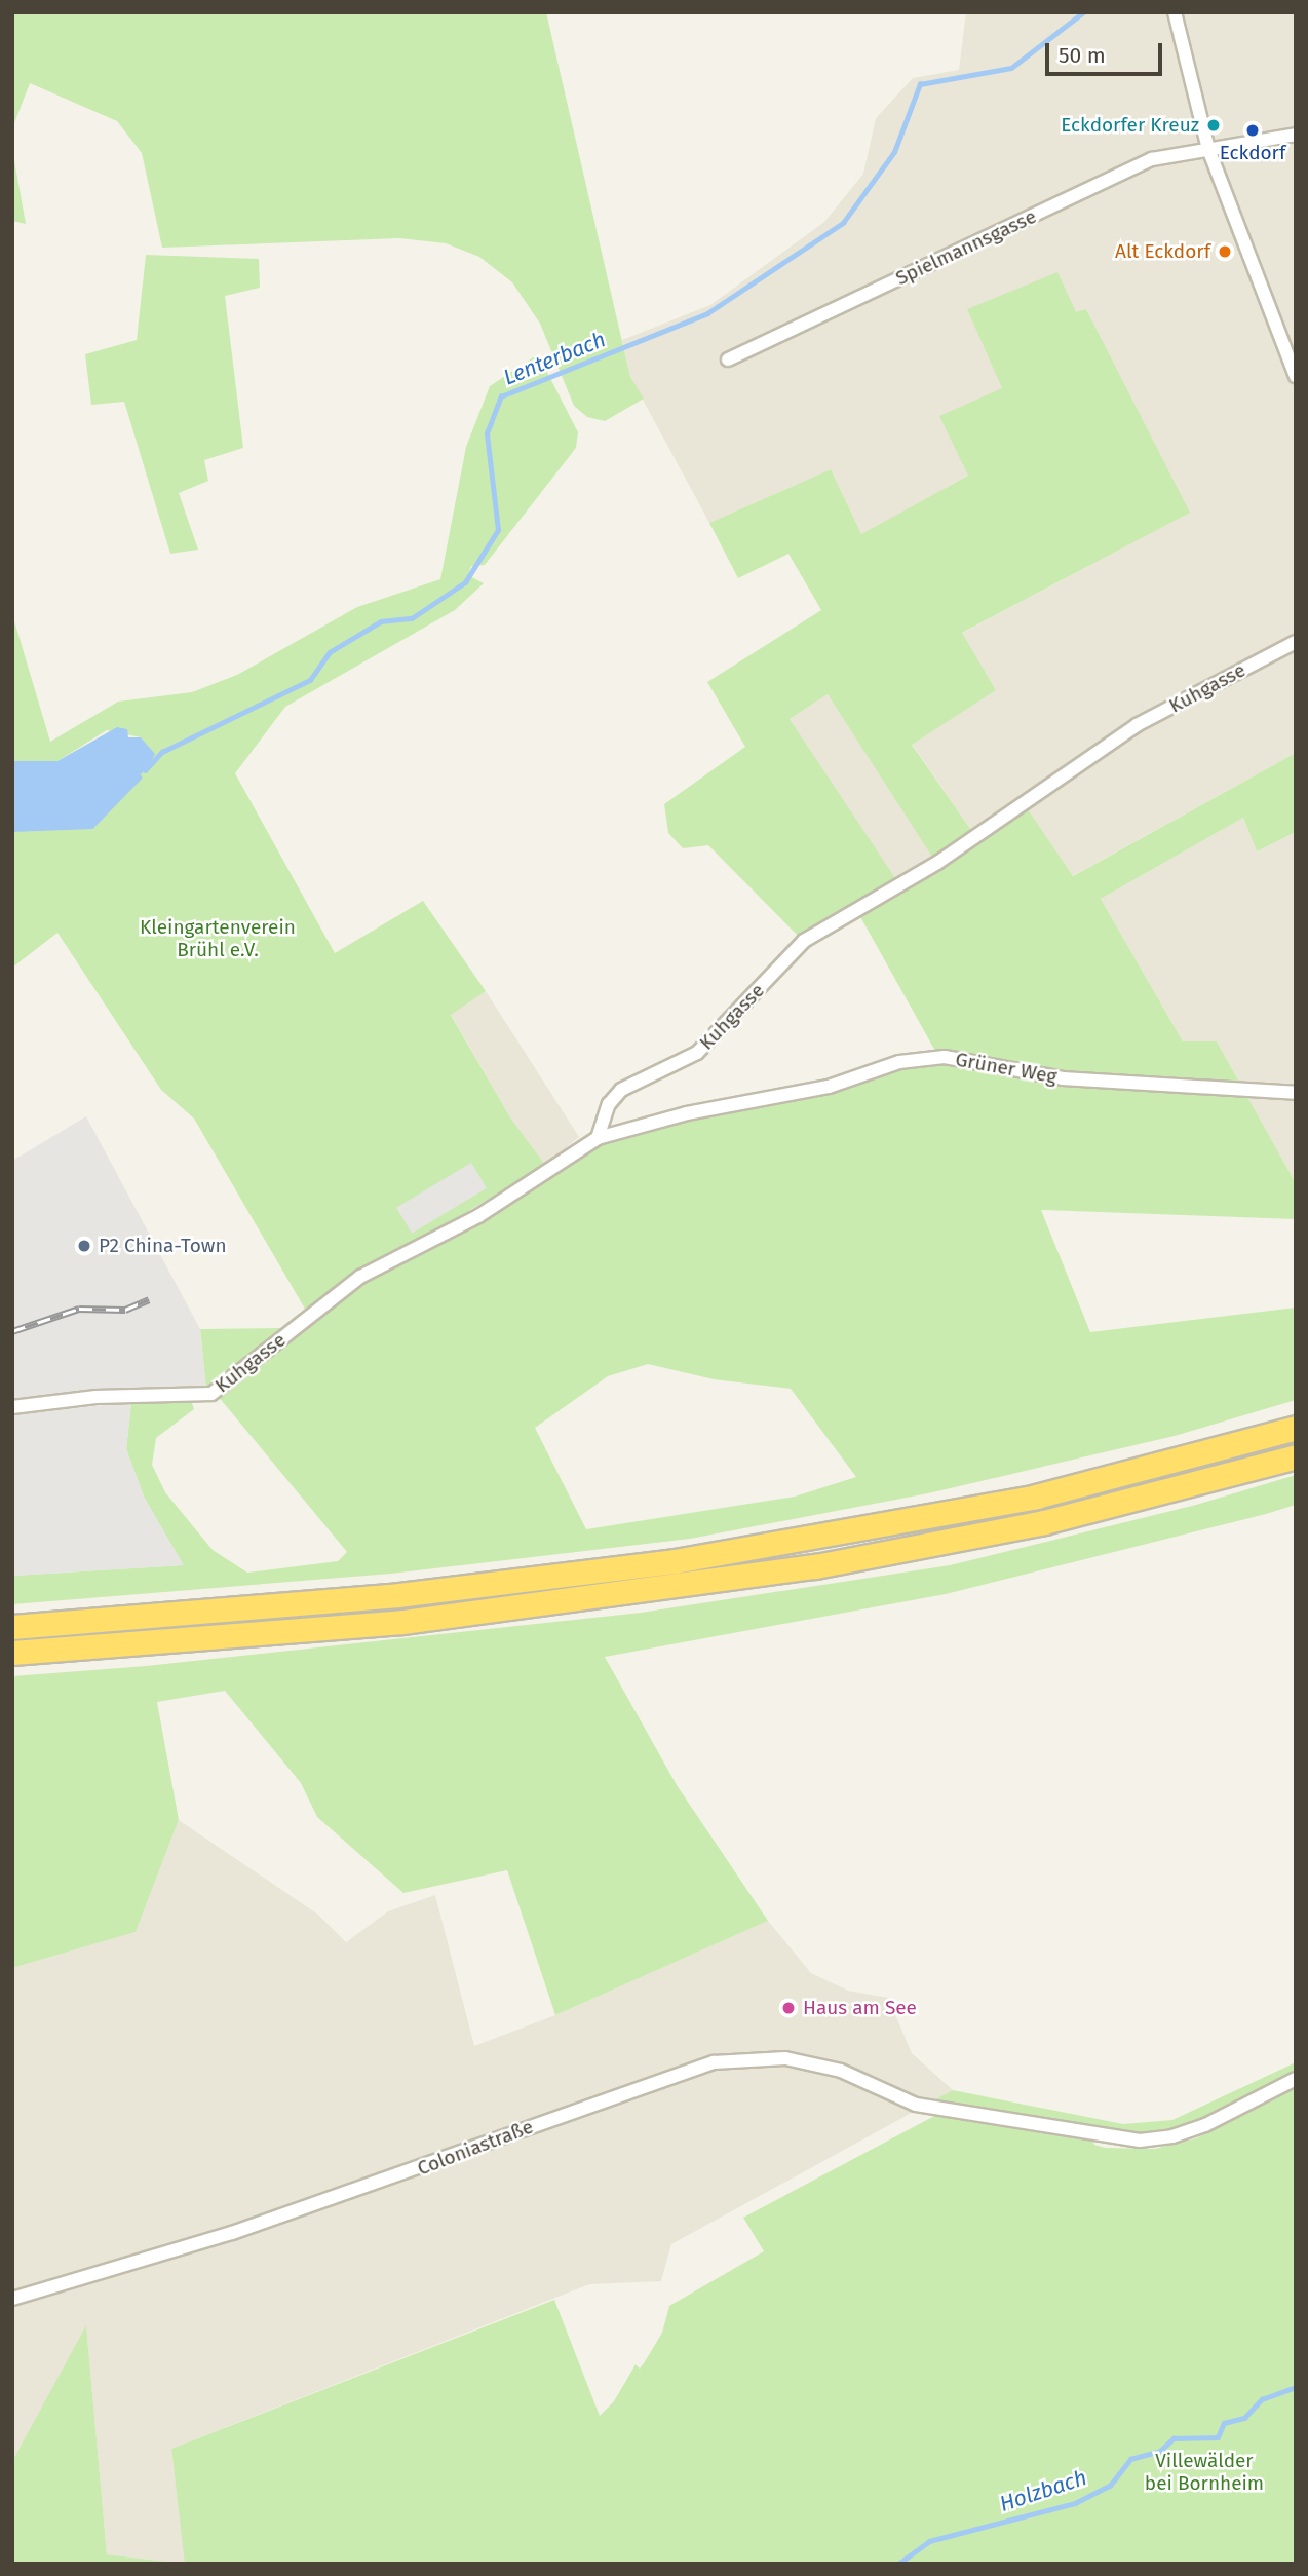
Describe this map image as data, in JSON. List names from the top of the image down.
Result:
{
  "streets": {
    "street": [
      "Spielmannsgasse",
      "Kuhgasse",
      "Grüner Weg",
      "Coloniastraße"
    ]
  },
  "crossings": [
    ["Kuhgasse", "Grüner Weg"]
  ],
  "water": ["Lenterbach", "Holzbach"],
  "parks": ["Kleingartenverein Brühl e.V.", "Villewälder bei Bornheim"],
  "places": [
    "Eckdorfer Kreuz",
    "Eckdorf",
    "Alt Eckdorf",
    "P2 China-Town",
    "Haus am See"
  ],
  "scale_bar": "50 m"
}
